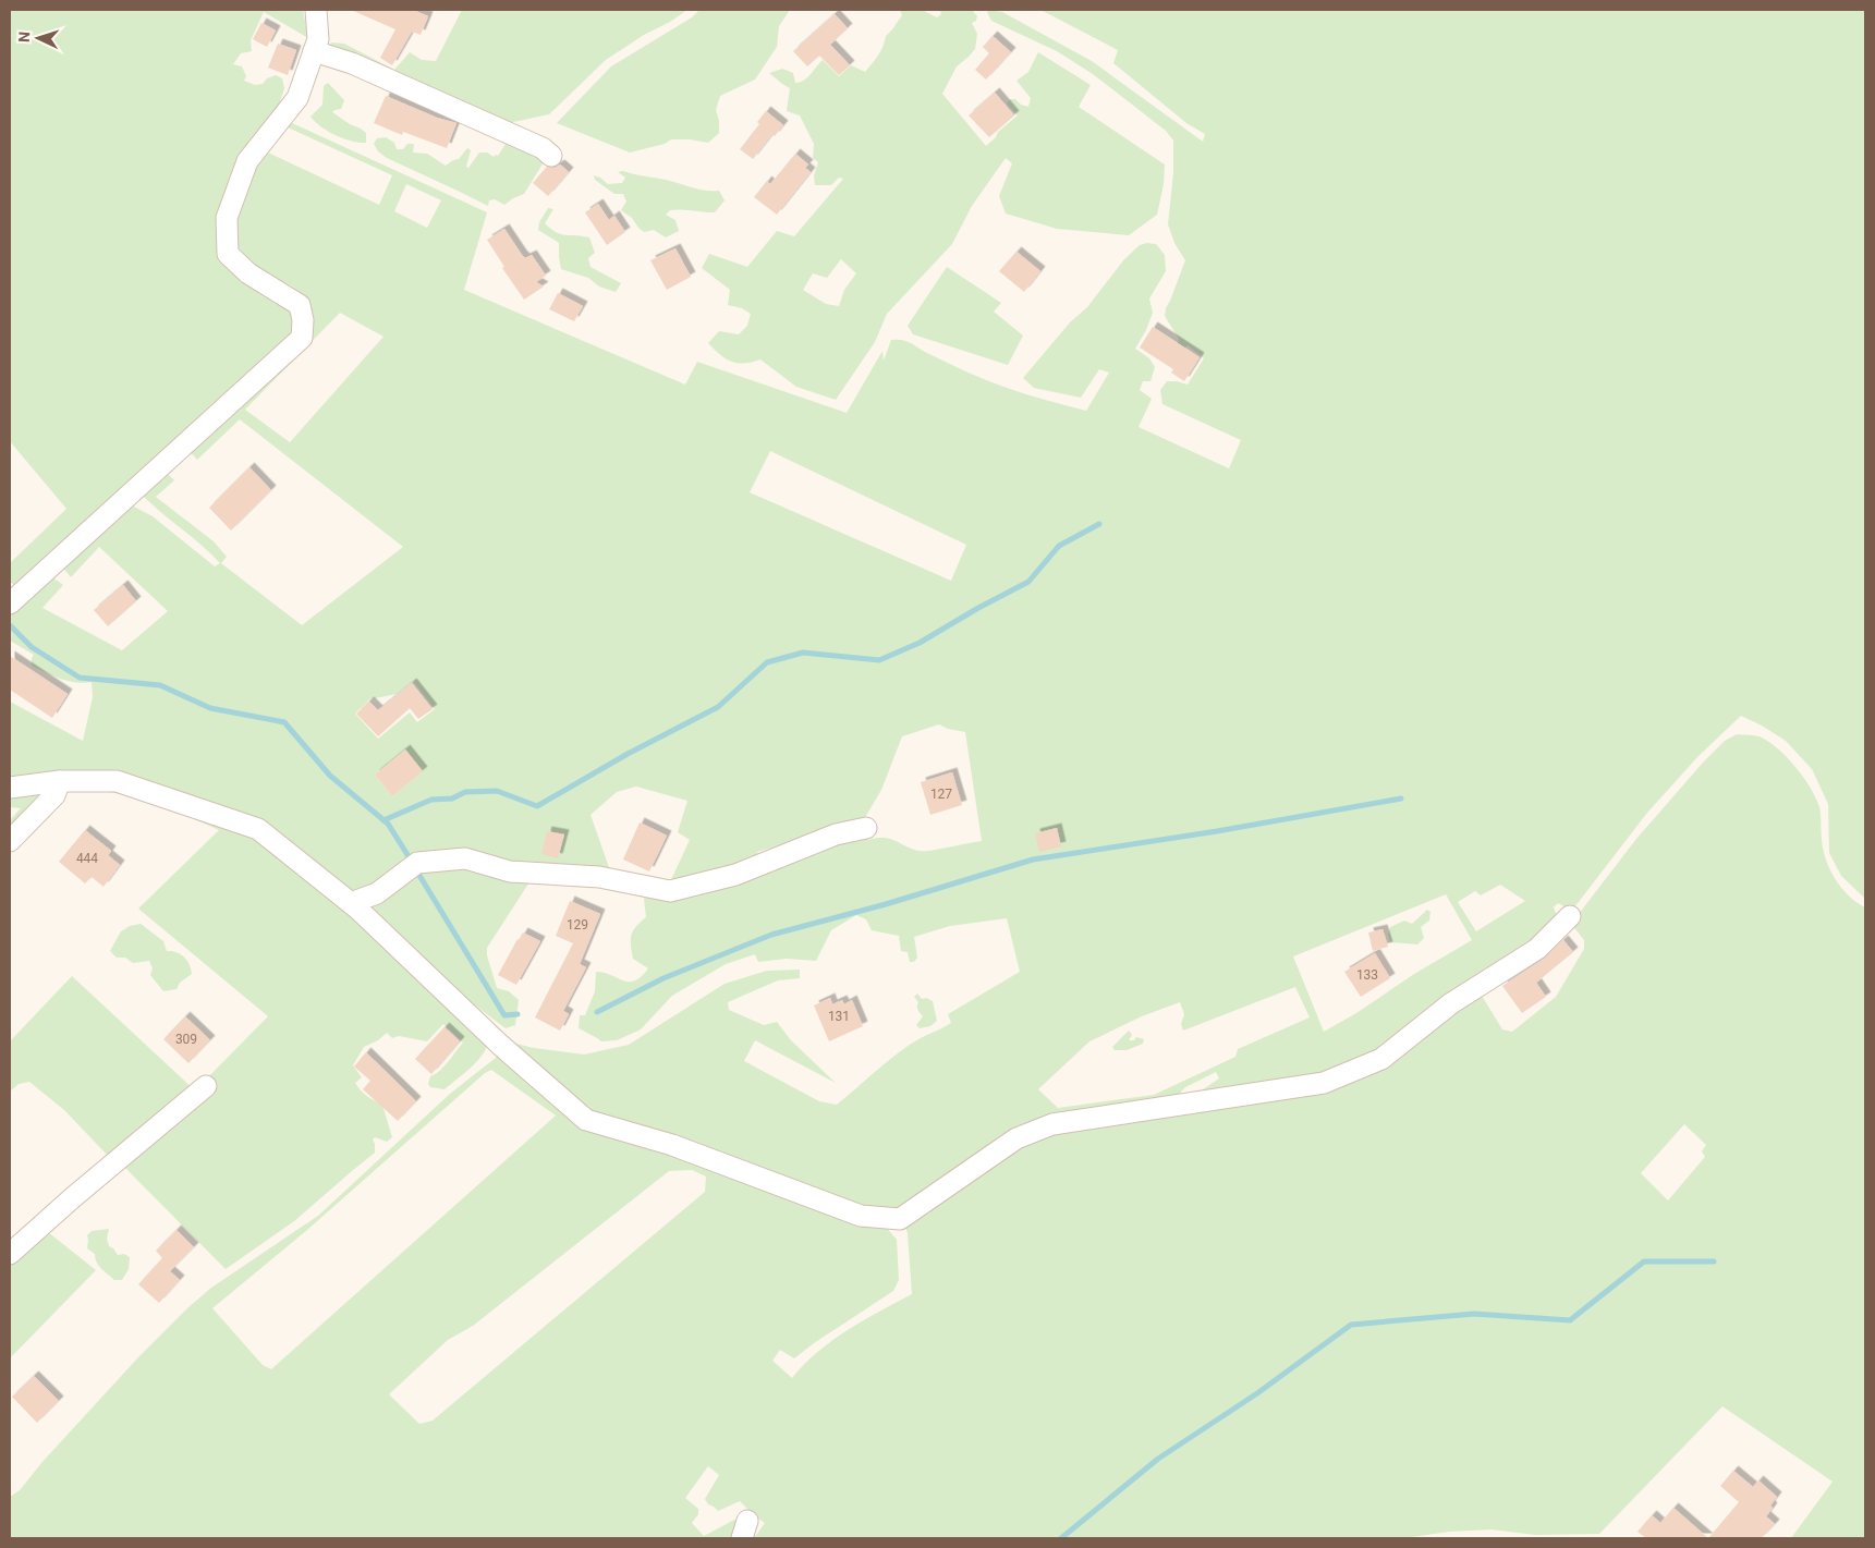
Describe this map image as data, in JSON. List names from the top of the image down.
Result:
{
  "house_numbers": [
    "127",
    "444",
    "129",
    "133",
    "131",
    "309"
  ],
  "north": "left"
}
